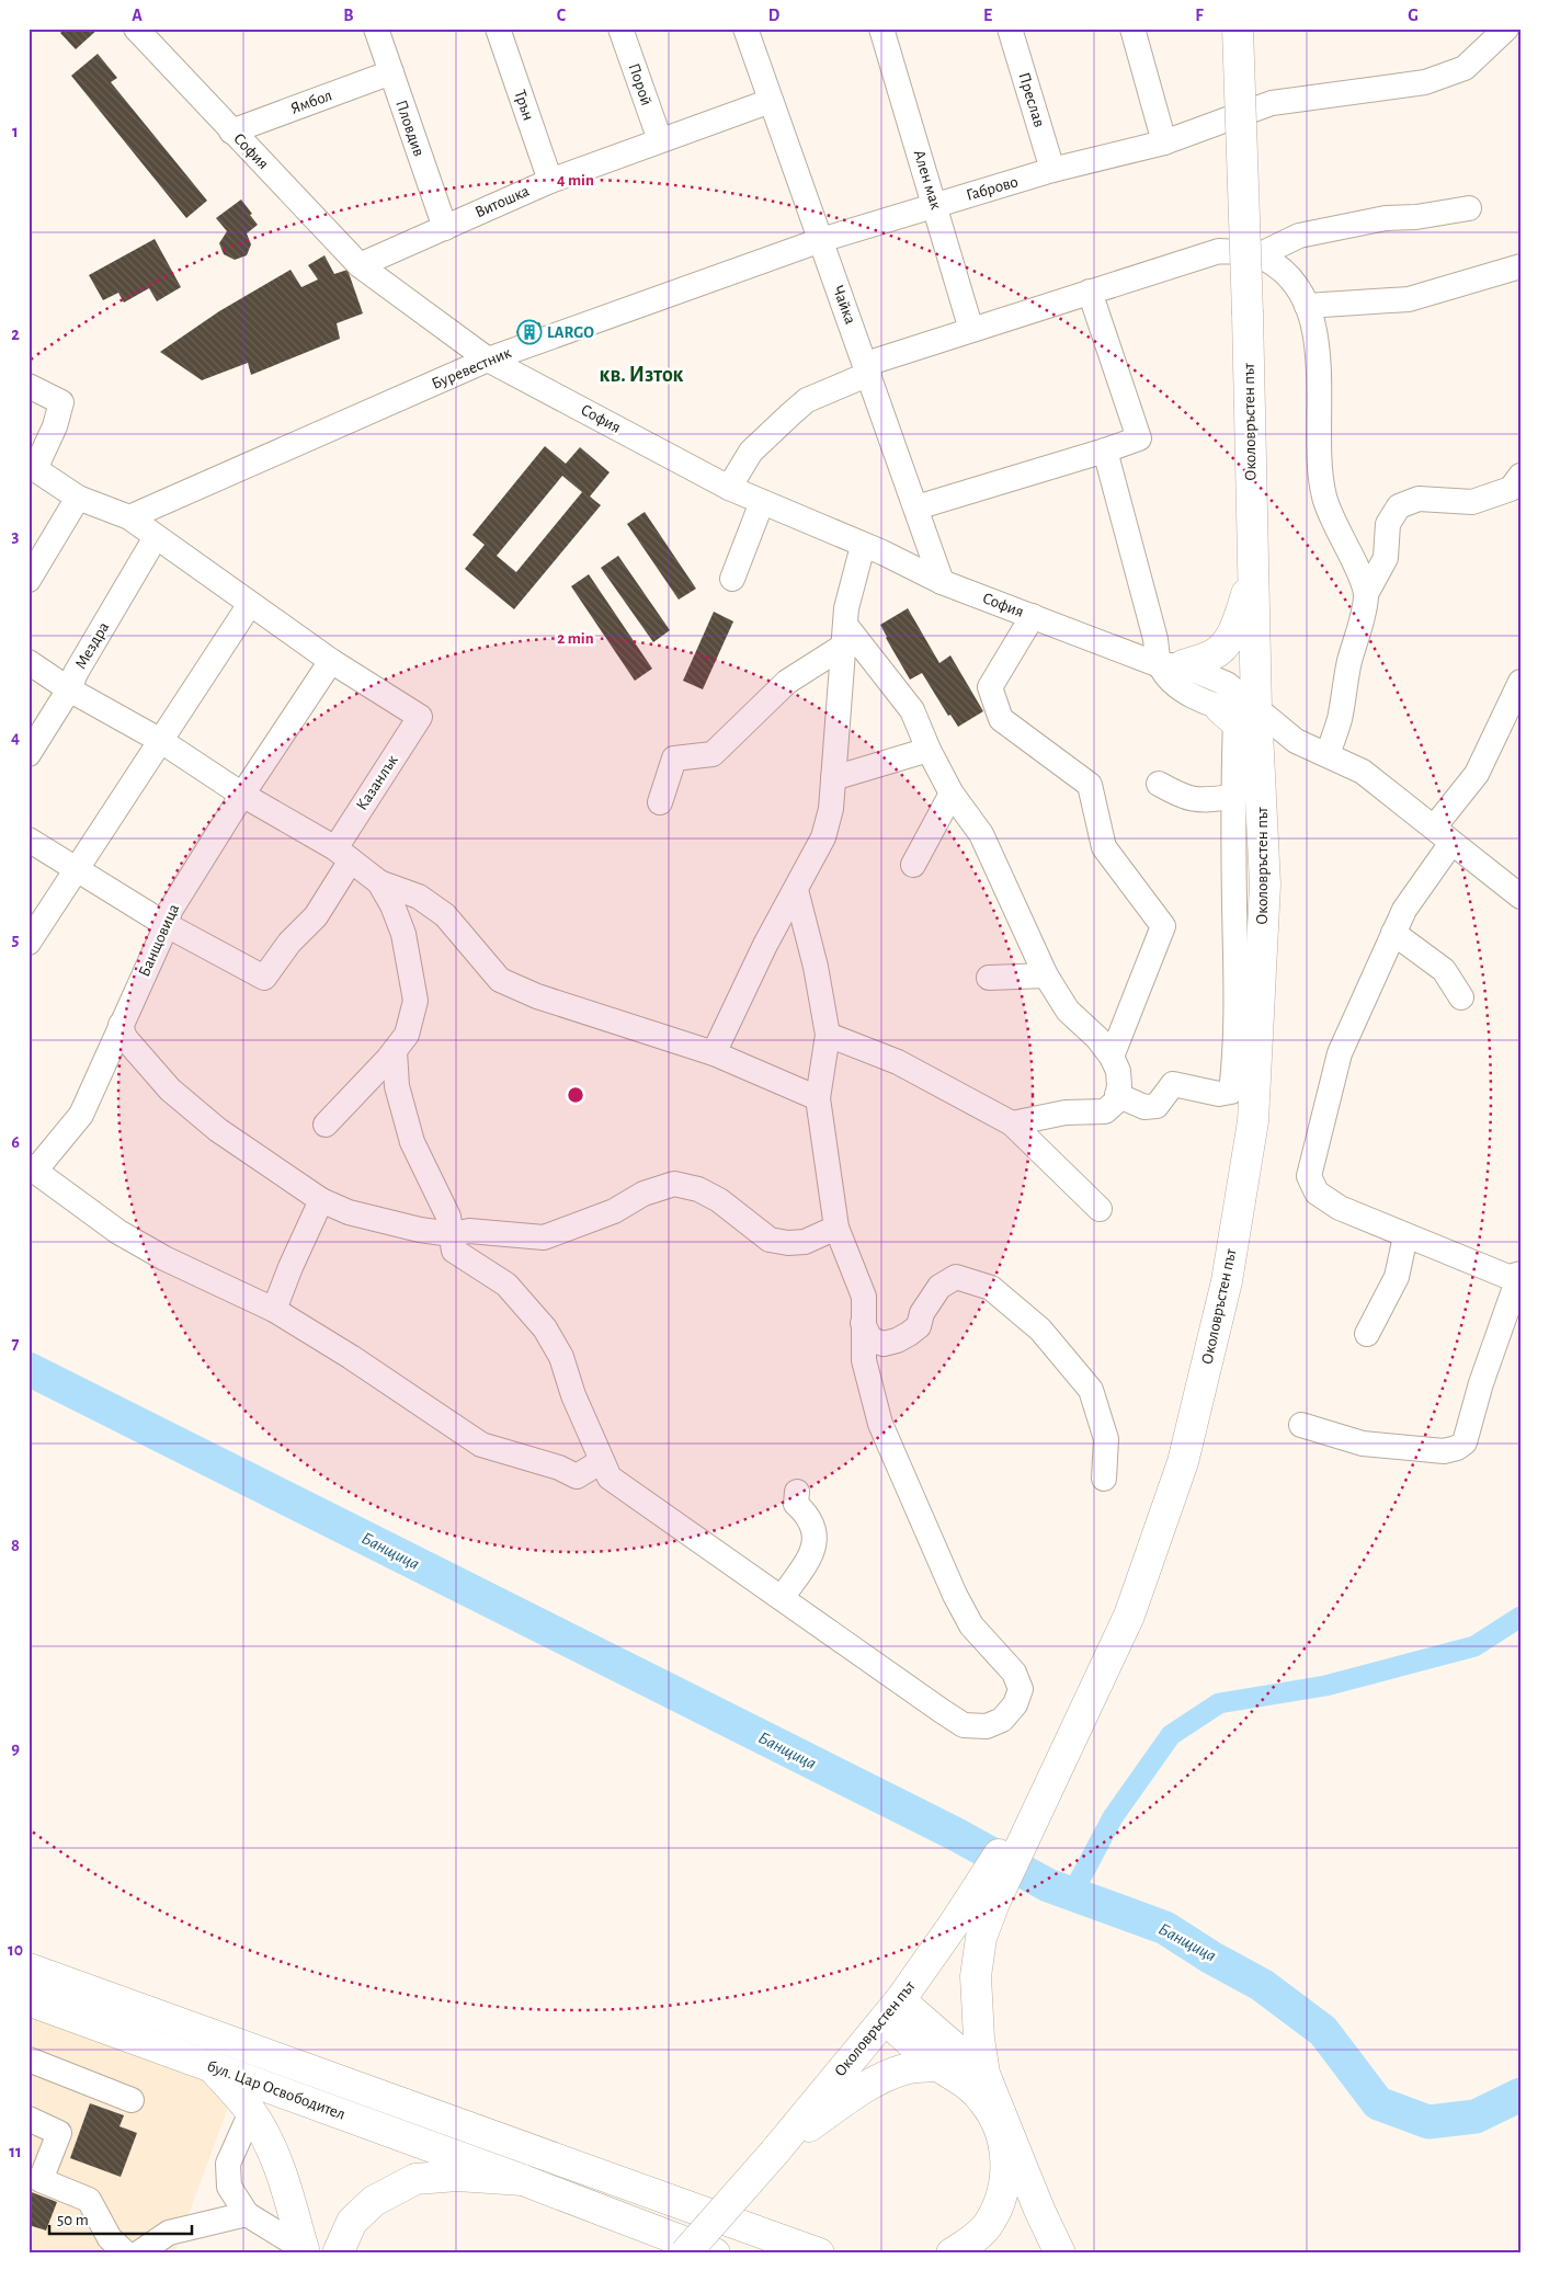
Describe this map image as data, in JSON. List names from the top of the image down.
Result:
{
  "streets": {
    "main road": ["Околовръстен път", "бул. Цар Освободител"],
    "street": [
      "Порой",
      "Преслав",
      "Ямбол",
      "Трън",
      "Пловдив",
      "София",
      "Ален мак",
      "Габрово",
      "Витошка",
      "Чайка",
      "Буревестник",
      "Мездра",
      "Казанлък",
      "Банщовица"
    ]
  },
  "crossings": [
    ["Порой", "Витошка"],
    ["Преслав", "Габрово"],
    ["Ямбол", "Пловдив"],
    ["Ямбол", "София"],
    ["Трън", "Витошка"],
    ["Пловдив", "Витошка"],
    ["София", "Витошка"],
    ["София", "Чайка"],
    ["София", "Буревестник"],
    ["София", "Околовръстен път"],
    ["Ален мак", "Габрово"],
    ["Габрово", "Чайка"],
    ["Габрово", "Буревестник"],
    ["Витошка", "Чайка"],
    ["Чайка", "Буревестник"],
    ["Казанлък", "Банщовица"]
  ],
  "districts": ["кв. Изток"],
  "water": ["Банщица"],
  "places": {
    "building": ["LARGO"]
  },
  "scale_bar": "50 m",
  "grid": {
    "columns": [
      "A",
      "B",
      "C",
      "D",
      "E",
      "F",
      "G"
    ],
    "rows": [
      "1",
      "2",
      "3",
      "4",
      "5",
      "6",
      "7",
      "8",
      "9",
      "10",
      "11"
    ]
  },
  "rings": ["4 min", "2 min"]
}
